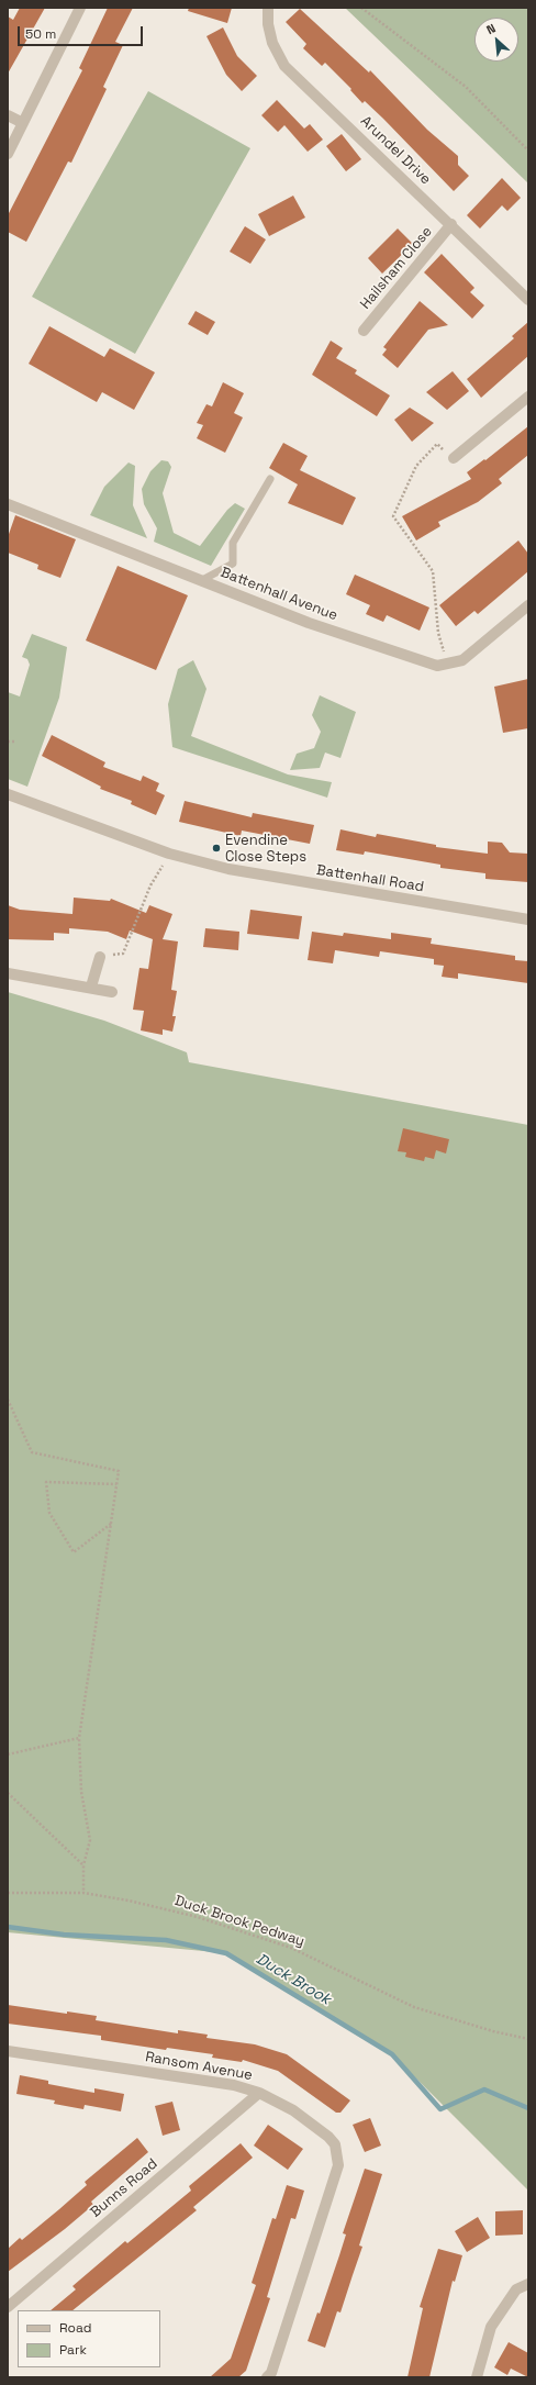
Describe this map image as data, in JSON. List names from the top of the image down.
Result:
{
  "streets": {
    "street": [
      "Arundel Drive",
      "Hailsham Close",
      "Battenhall Avenue",
      "Battenhall Road",
      "Ransom Avenue",
      "Bunns Road"
    ],
    "path": ["Duck Brook Pedway"]
  },
  "crossings": [
    ["Arundel Drive", "Hailsham Close"],
    ["Ransom Avenue", "Bunns Road"]
  ],
  "water": ["Duck Brook"],
  "places": ["Evendine Close Steps"],
  "legend": ["Road", "Park"],
  "scale_bar": "50 m",
  "north": "top left"
}
